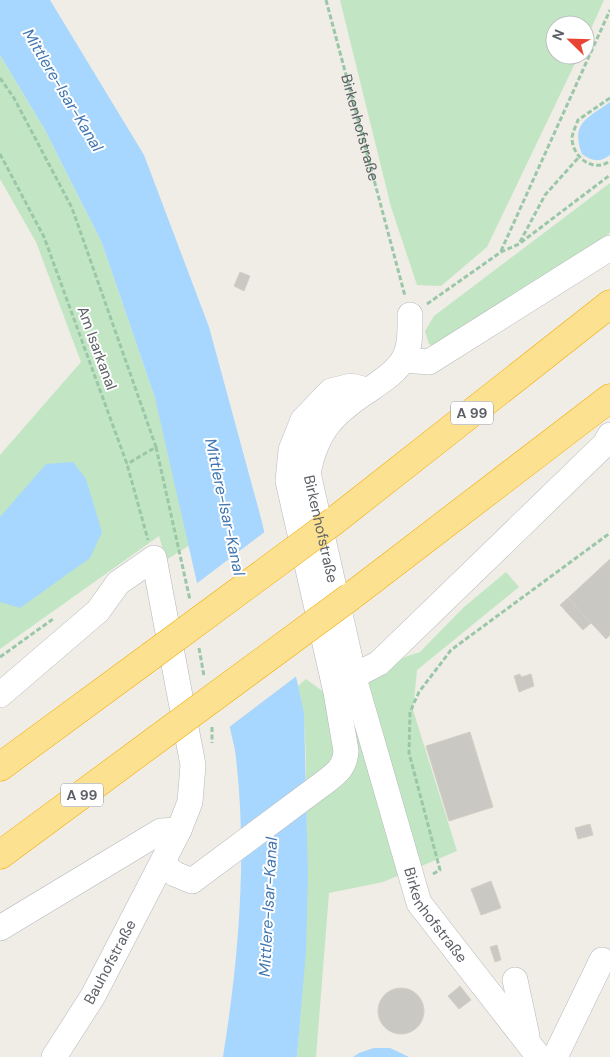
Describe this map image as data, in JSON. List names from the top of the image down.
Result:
{
  "streets": {
    "highway": ["A 99"],
    "street": ["Birkenhofstraße", "Bauhofstraße"],
    "path": ["Am Isarkanal"]
  },
  "crossings": [
    ["Am Isarkanal", "Bauhofstraße"]
  ],
  "water": ["Mittlere-Isar-Kanal"],
  "north": "top left"
}
